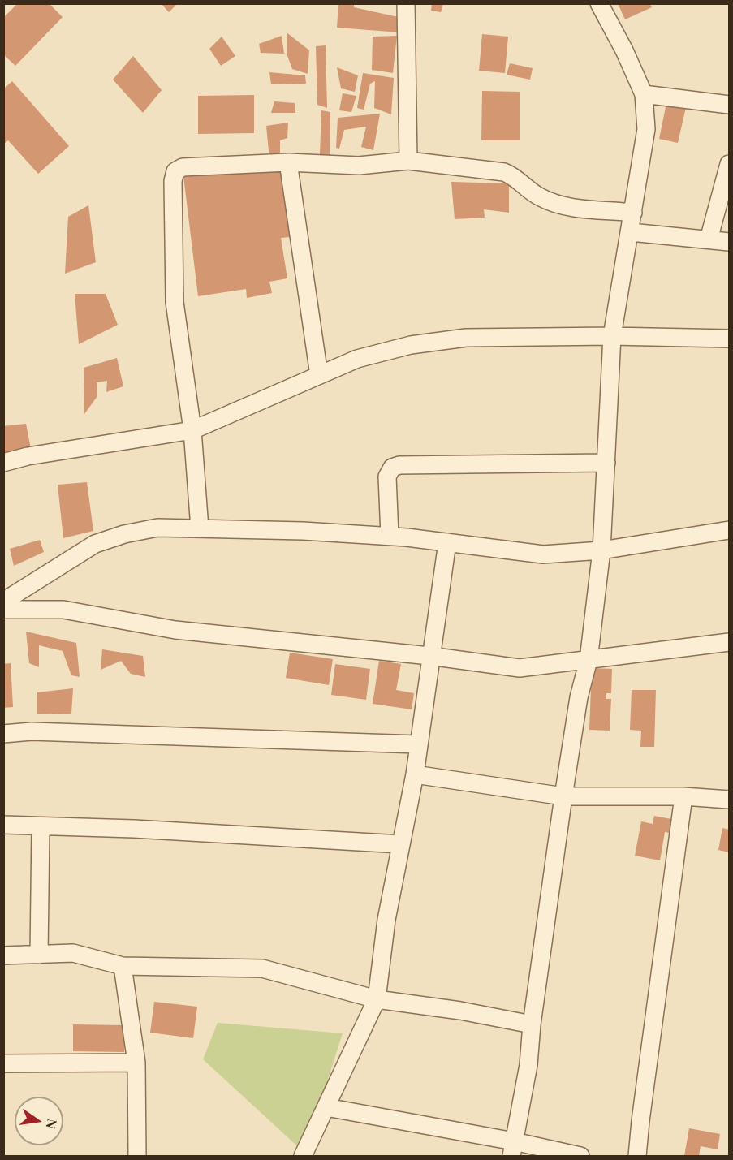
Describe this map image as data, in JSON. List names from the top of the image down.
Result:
{
  "north": "right"
}
